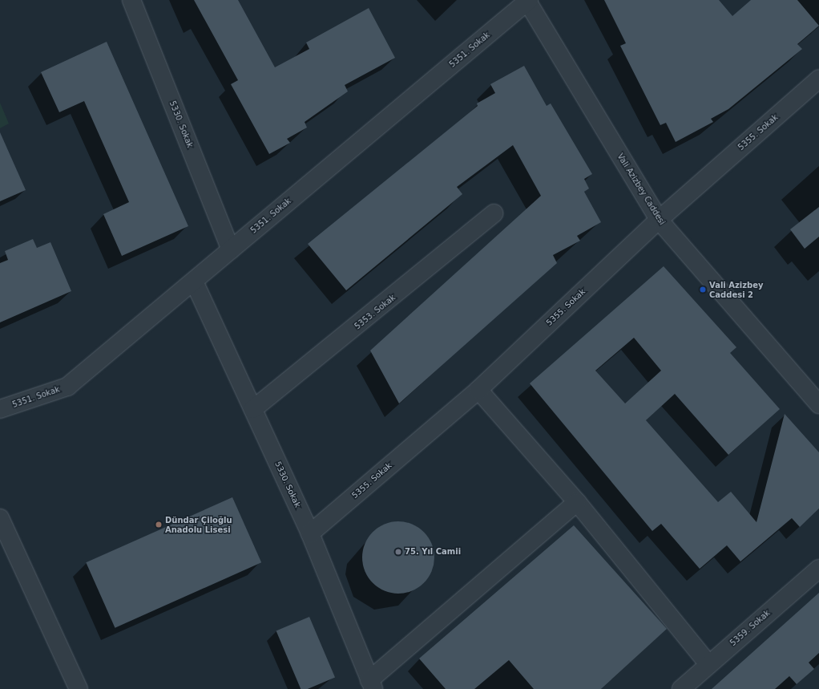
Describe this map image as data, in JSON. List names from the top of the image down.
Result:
{
  "streets": {
    "street": [
      "5351. Sokak",
      "5330. Sokak",
      "5355. Sokak",
      "Vali Azizbey Caddesi",
      "5353. Sokak",
      "5359. Sokak"
    ]
  },
  "crossings": [
    ["5351. Sokak", "5330. Sokak"],
    ["5351. Sokak", "Vali Azizbey Caddesi"],
    ["5330. Sokak", "5355. Sokak"],
    ["5330. Sokak", "5353. Sokak"],
    ["5355. Sokak", "Vali Azizbey Caddesi"]
  ],
  "places": ["Vali Azizbey Caddesi 2", "Dündar Çiloğlu Anadolu Lisesi", "75. Yıl Camii"]
}
